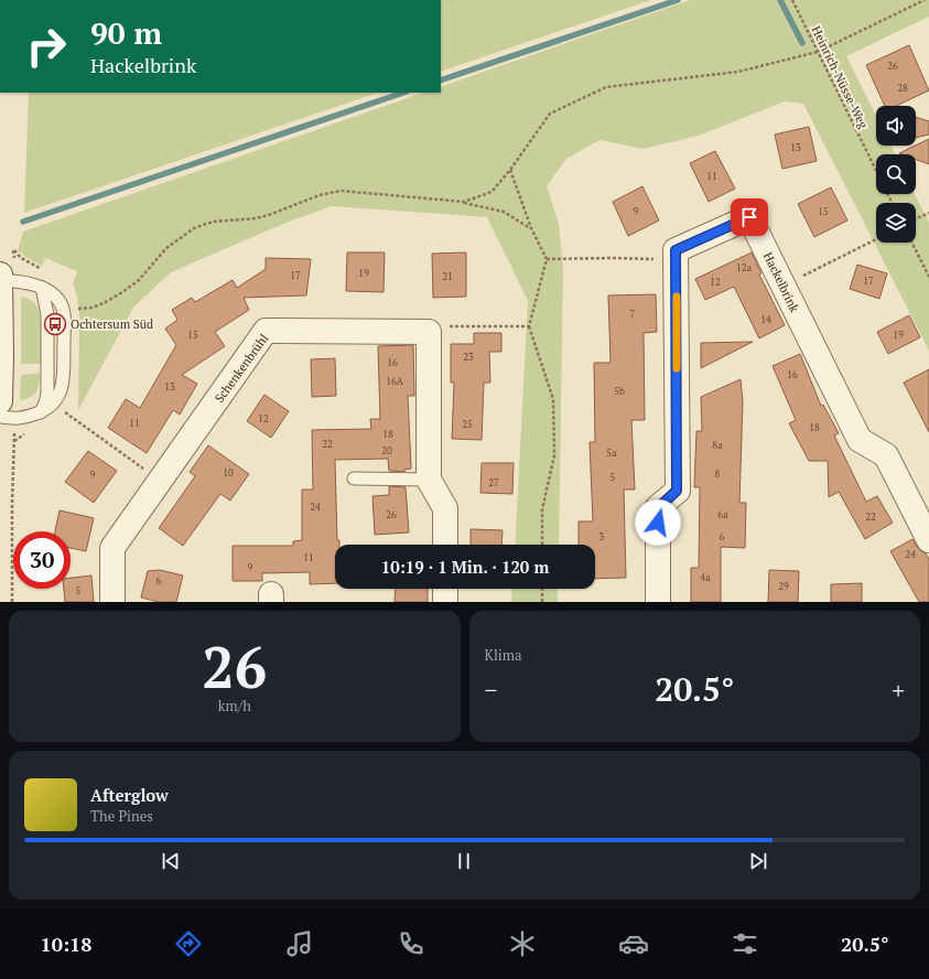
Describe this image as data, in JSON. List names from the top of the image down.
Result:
{
  "streets": {
    "street": ["Hackelbrink", "Schenkenbrühl"],
    "path": ["Heinrich-Nüsse-Weg"]
  },
  "places": {
    "bus stop": ["Ochtersum Süd"]
  },
  "house_numbers": [
    "26",
    "28",
    "13",
    "11",
    "9",
    "15",
    "12a",
    "19",
    "17",
    "21",
    "17",
    "12",
    "7",
    "14",
    "15",
    "19",
    "23",
    "16",
    "16",
    "16A",
    "13",
    "5b",
    "12",
    "11",
    "25",
    "18",
    "18",
    "22",
    "8a",
    "20",
    "5a",
    "10",
    "8",
    "9",
    "5",
    "27",
    "24",
    "26",
    "6a",
    "22",
    "3",
    "6",
    "24",
    "11",
    "9",
    "4a",
    "6",
    "29",
    "5"
  ],
  "page": {
    "turn": ["90 m", "Hackelbrink"],
    "limit": "30",
    "trip": "10:19 · 1 Min. · 120 m",
    "tile": [
      ["26", "km/h"],
      "Klima"
    ],
    "heat": ["−", "20.5°", "+"],
    "song": ["Afterglow", "The Pines"],
    "tabs": ["10:18", "20.5°"]
  }
}
